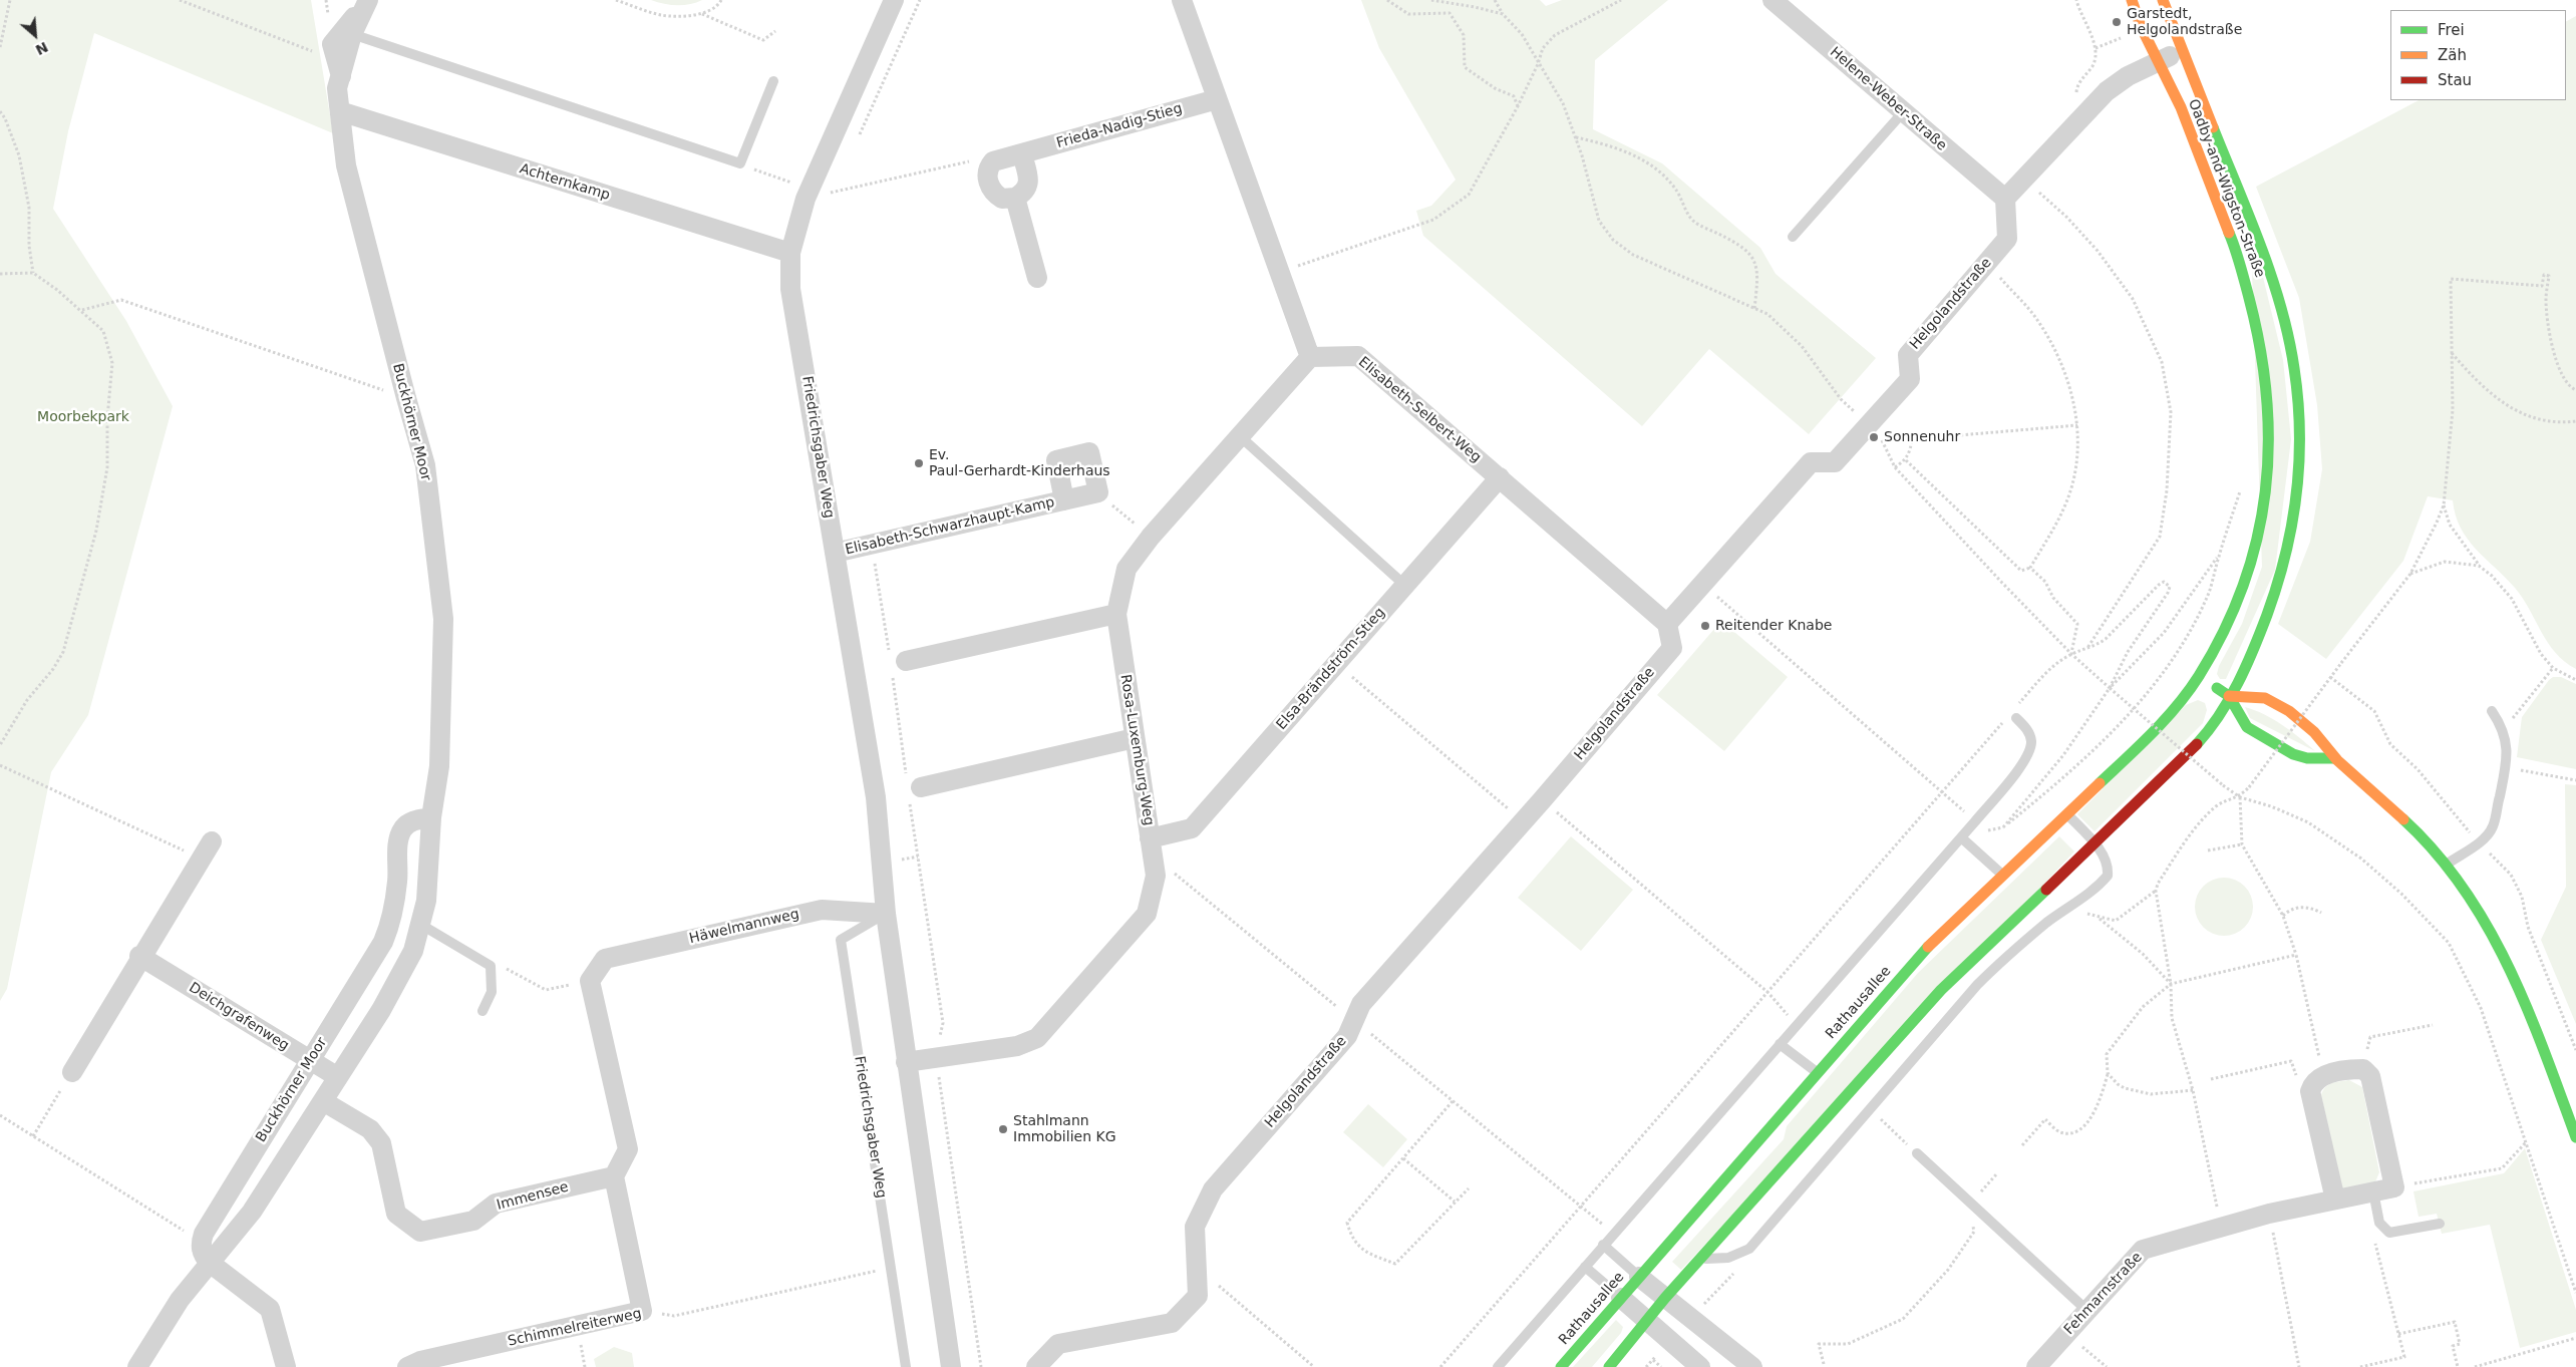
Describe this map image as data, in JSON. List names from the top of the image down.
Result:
{
  "streets": {
    "main road": ["Oadby-and-Wigston-Straße", "Rathausallee"],
    "street": [
      "Helene-Weber-Straße",
      "Frieda-Nadig-Stieg",
      "Achternkamp",
      "Helgolandstraße",
      "Elisabeth-Selbert-Weg",
      "Buckhörner Moor",
      "Friedrichsgaber Weg",
      "Elisabeth-Schwarzhaupt-Kamp",
      "Elsa-Brändström-Stieg",
      "Rosa-Luxemburg-Weg",
      "Häwelmannweg",
      "Deichgrafenweg",
      "Immensee",
      "Fehmarnstraße",
      "Schimmelreiterweg"
    ]
  },
  "crossings": [
    ["Helene-Weber-Straße", "Helgolandstraße"],
    ["Achternkamp", "Buckhörner Moor"],
    ["Achternkamp", "Friedrichsgaber Weg"],
    ["Oadby-and-Wigston-Straße", "Rathausallee"],
    ["Helgolandstraße", "Elisabeth-Selbert-Weg"],
    ["Elisabeth-Selbert-Weg", "Elsa-Brändström-Stieg"],
    ["Elisabeth-Selbert-Weg", "Rosa-Luxemburg-Weg"],
    ["Buckhörner Moor", "Deichgrafenweg"],
    ["Buckhörner Moor", "Immensee"],
    ["Friedrichsgaber Weg", "Elisabeth-Schwarzhaupt-Kamp"],
    ["Friedrichsgaber Weg", "Rosa-Luxemburg-Weg"],
    ["Friedrichsgaber Weg", "Häwelmannweg"],
    ["Friedrichsgaber Weg", "Schimmelreiterweg"],
    ["Elsa-Brändström-Stieg", "Rosa-Luxemburg-Weg"]
  ],
  "parks": ["Moorbekpark"],
  "places": [
    "Garstedt, Helgolandstraße",
    "Sonnenuhr",
    "Ev. Paul-Gerhardt-Kinderhaus",
    "Reitender Knabe",
    "Stahlmann Immobilien KG"
  ],
  "legend": ["Frei", "Zäh", "Stau"],
  "north": "bottom right"
}
